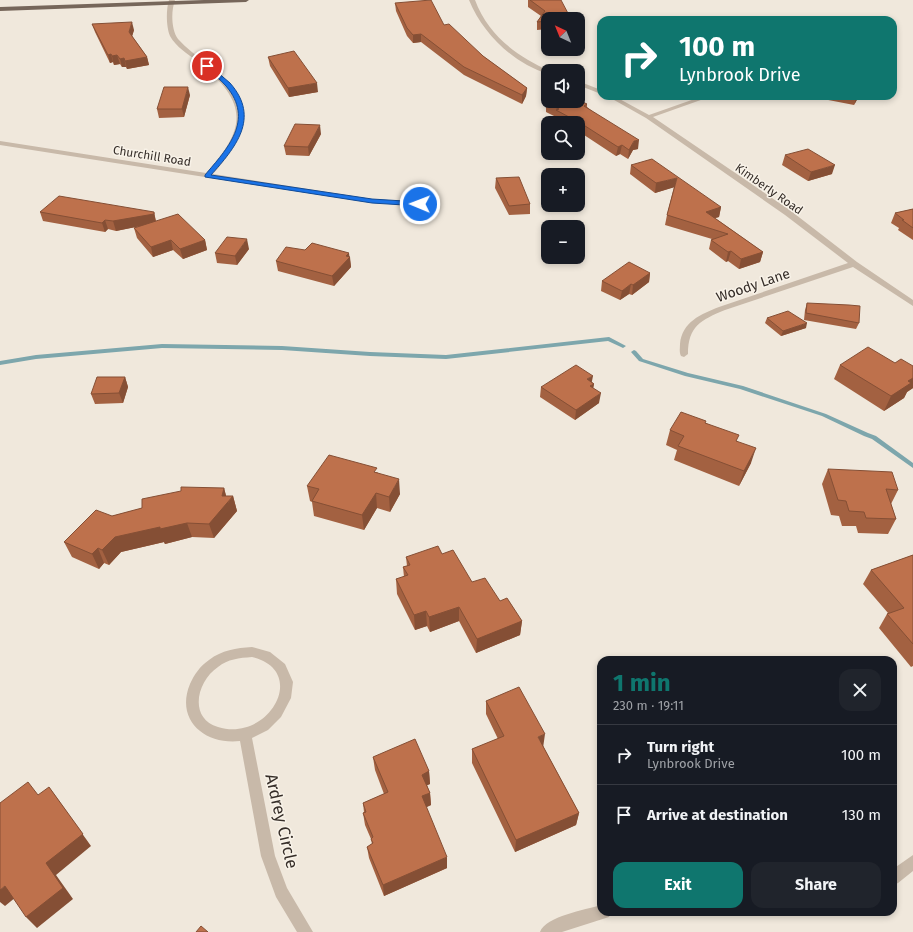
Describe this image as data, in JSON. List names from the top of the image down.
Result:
{
  "streets": {
    "street": [
      "Churchill Road",
      "Kimberly Road",
      "Woody Lane",
      "Ardrey Circle"
    ]
  },
  "crossings": [
    ["Kimberly Road", "Woody Lane"]
  ],
  "north": "top left",
  "page": {
    "map_buttons": ["+", "−"],
    "turn": ["100 m", "Lynbrook Drive"],
    "heading": ["1 min", "230 m · 19:11"],
    "list": [
      {
        "name": "Turn right",
        "note": "Lynbrook Drive",
        "value": "100 m"
      },
      {
        "name": "Arrive at destination",
        "value": "130 m"
      }
    ],
    "buttons": ["Exit", "Share"]
  }
}
